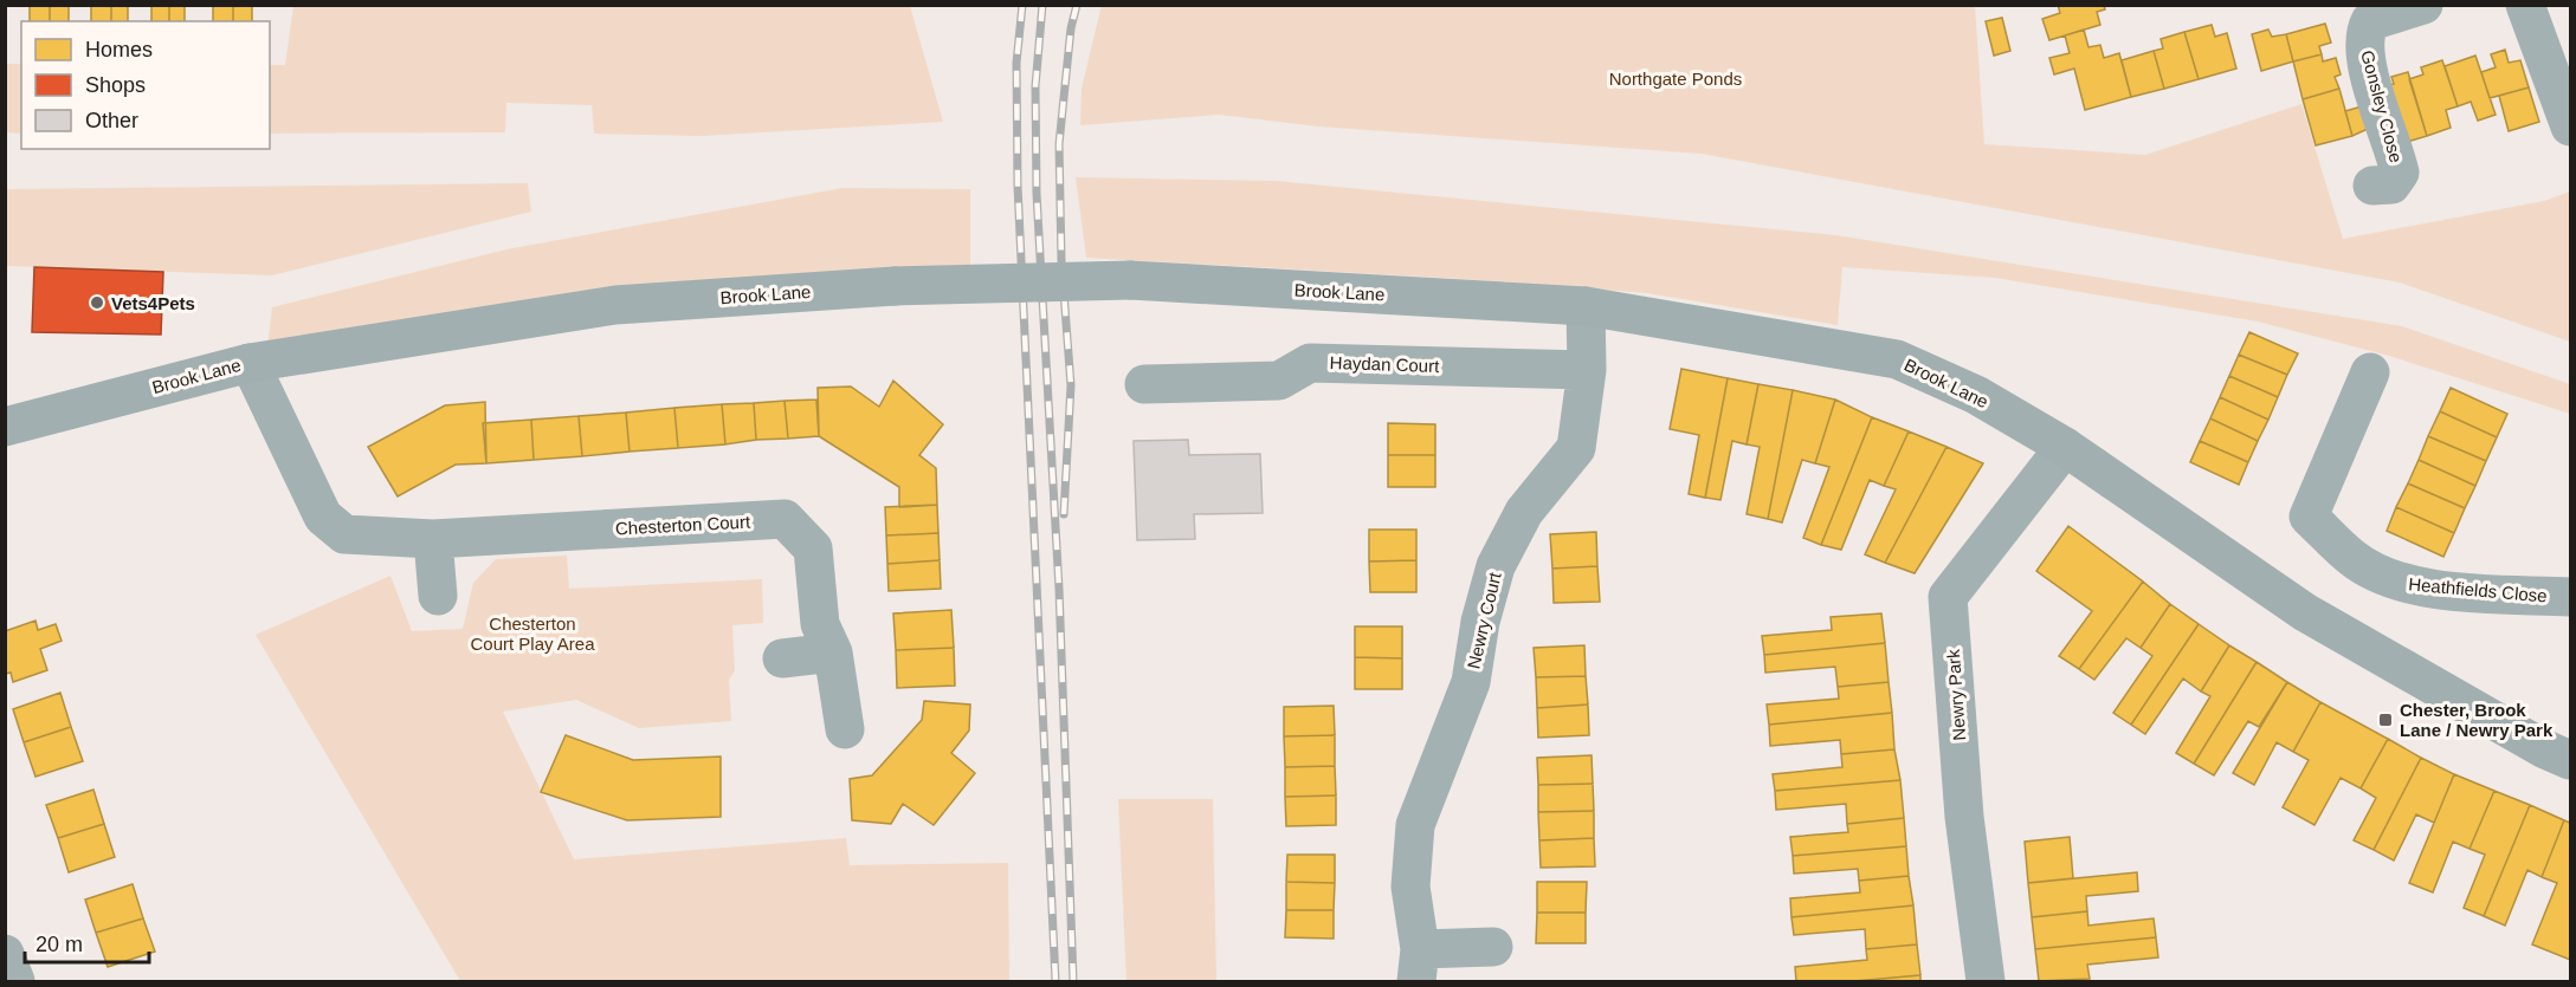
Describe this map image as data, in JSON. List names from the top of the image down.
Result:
{
  "streets": {
    "street": [
      "Gonsley Close",
      "Brook Lane",
      "Haydan Court",
      "Chesterton Court",
      "Heathfields Close",
      "Newry Court",
      "Newry Park"
    ]
  },
  "crossings": [
    ["Brook Lane", "Chesterton Court"],
    ["Brook Lane", "Newry Court"],
    ["Brook Lane", "Newry Park"],
    ["Haydan Court", "Newry Court"]
  ],
  "parks": ["Northgate Ponds", "Chesterton Court Play Area"],
  "places": {
    "other": ["Vets4Pets"],
    "transit": ["Chester, Brook Lane / Newry Park"]
  },
  "legend": ["Homes", "Shops", "Other"],
  "scale_bar": "20 m"
}
